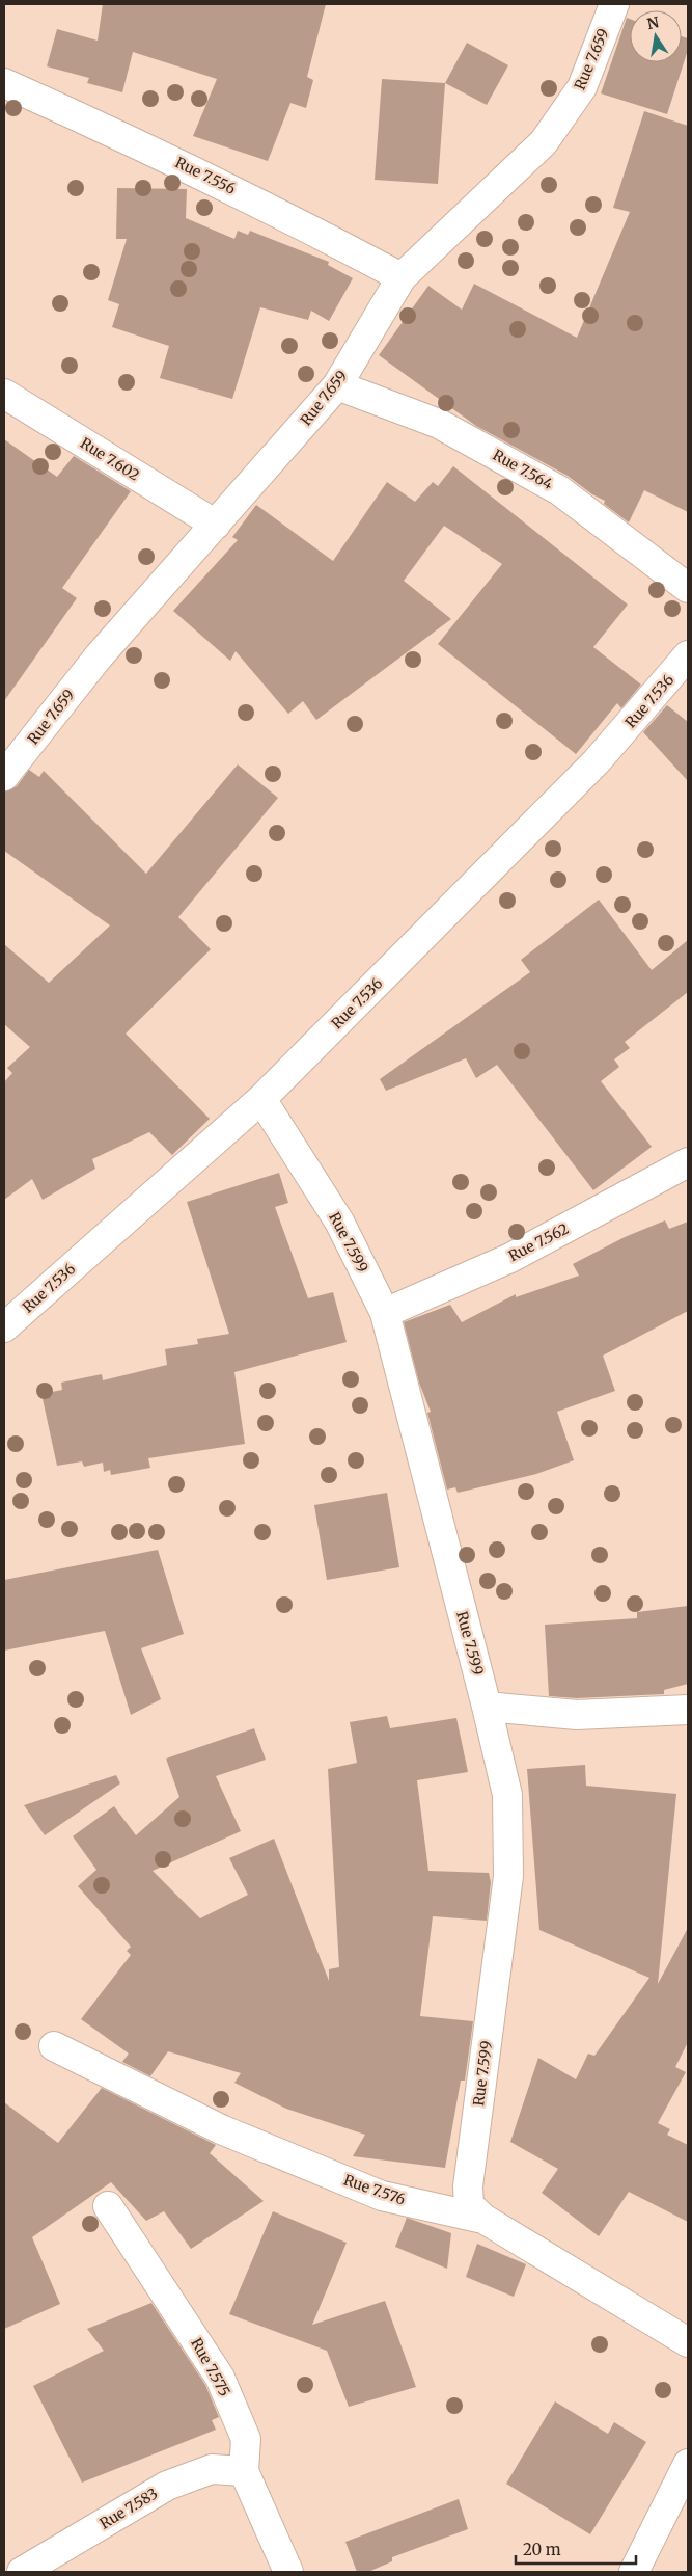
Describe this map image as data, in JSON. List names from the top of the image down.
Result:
{
  "streets": {
    "street": [
      "Rue 7.659",
      "Rue 7.556",
      "Rue 7.602",
      "Rue 7.564",
      "Rue 7.536",
      "Rue 7.599",
      "Rue 7.562",
      "Rue 7.576",
      "Rue 7.575",
      "Rue 7.583"
    ]
  },
  "crossings": [
    ["Rue 7.659", "Rue 7.556"],
    ["Rue 7.659", "Rue 7.602"],
    ["Rue 7.659", "Rue 7.564"],
    ["Rue 7.536", "Rue 7.599"],
    ["Rue 7.599", "Rue 7.562"],
    ["Rue 7.599", "Rue 7.576"],
    ["Rue 7.575", "Rue 7.583"]
  ],
  "scale_bar": "20 m",
  "north": "top"
}
